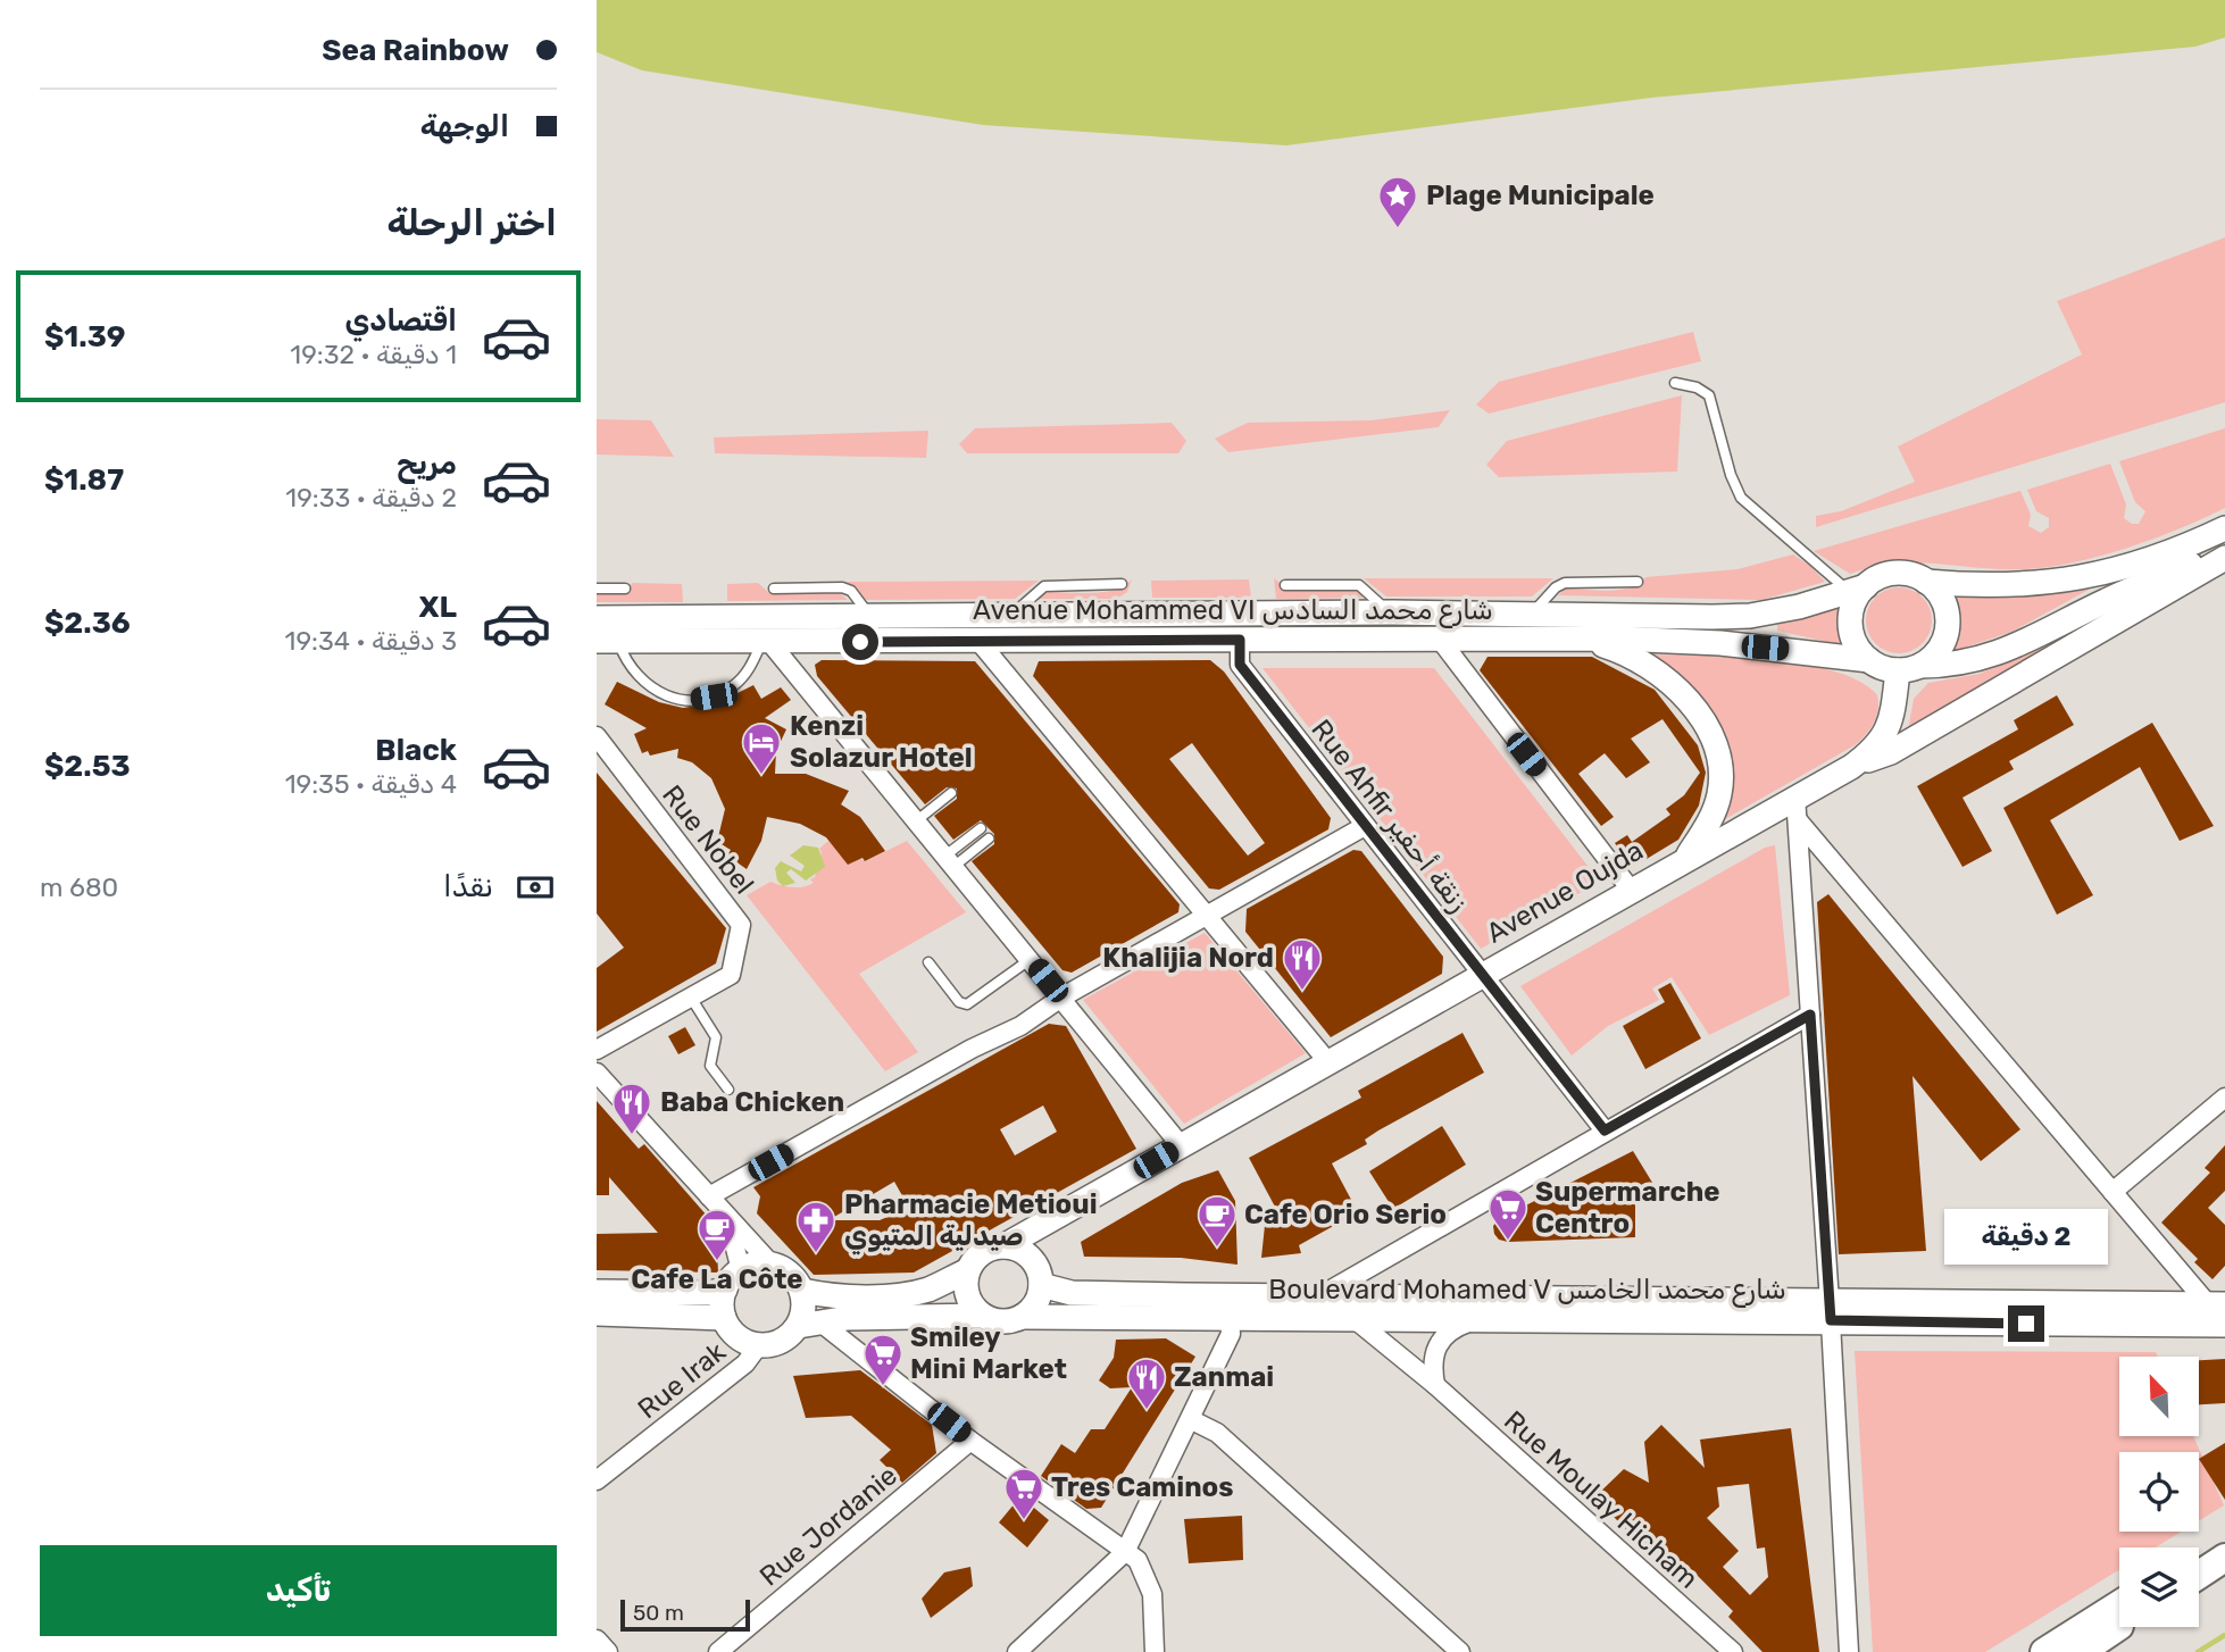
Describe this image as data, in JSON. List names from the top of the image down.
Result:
{
  "streets": {
    "main road": ["Avenue Mohammed VI شارع محمد السادس", "Avenue Oujda", "Boulevard Mohamed V شارع محمد الخامس"],
    "street": [
      "Rue Ahfir زنقة أحفير",
      "Rue Nobel",
      "Rue Irak",
      "Rue Moulay Hicham",
      "Rue Jordanie"
    ]
  },
  "crossings": [
    ["Avenue Mohammed VI شارع محمد السادس", "Rue Ahfir زنقة أحفير"],
    ["Avenue Mohammed VI شارع محمد السادس", "Avenue Oujda"],
    ["Rue Ahfir زنقة أحفير", "Avenue Oujda"],
    ["Avenue Oujda", "Boulevard Mohamed V شارع محمد الخامس"],
    ["Boulevard Mohamed V شارع محمد الخامس", "Rue Moulay Hicham"]
  ],
  "places": {
    "place": ["Plage Municipale"],
    "hotel": ["Kenzi Solazur Hotel"],
    "restaurant": ["Khalijia Nord", "Baba Chicken", "Zanmai"],
    "supermarket": ["Supermarche Centro", "Smiley Mini Market", "Tres Caminos"],
    "cafe": ["Cafe Orio Serio", "Cafe La Côte"],
    "pharmacy": ["Pharmacie Metioui صيدلية المتيوي"]
  },
  "scale_bar": "50 m",
  "north": "top left",
  "page": {
    "banner": ["Sea Rainbow", "الوجهة"],
    "heading": "اختر الرحلة",
    "list": [
      {
        "name": "اقتصادي",
        "note": "1 دقيقة · 19:32",
        "value": "$1.39"
      },
      {
        "name": "مريح",
        "note": "2 دقيقة · 19:33",
        "value": "$1.87"
      },
      {
        "name": "XL",
        "note": "3 دقيقة · 19:34",
        "value": "$2.36"
      },
      {
        "name": "Black",
        "note": "4 دقيقة · 19:35",
        "value": "$2.53"
      }
    ],
    "pay": ["نقدًا", "680 m"],
    "bubble": "2 دقيقة",
    "buttons": "تأكيد",
    "scale": "50 m"
  }
}
